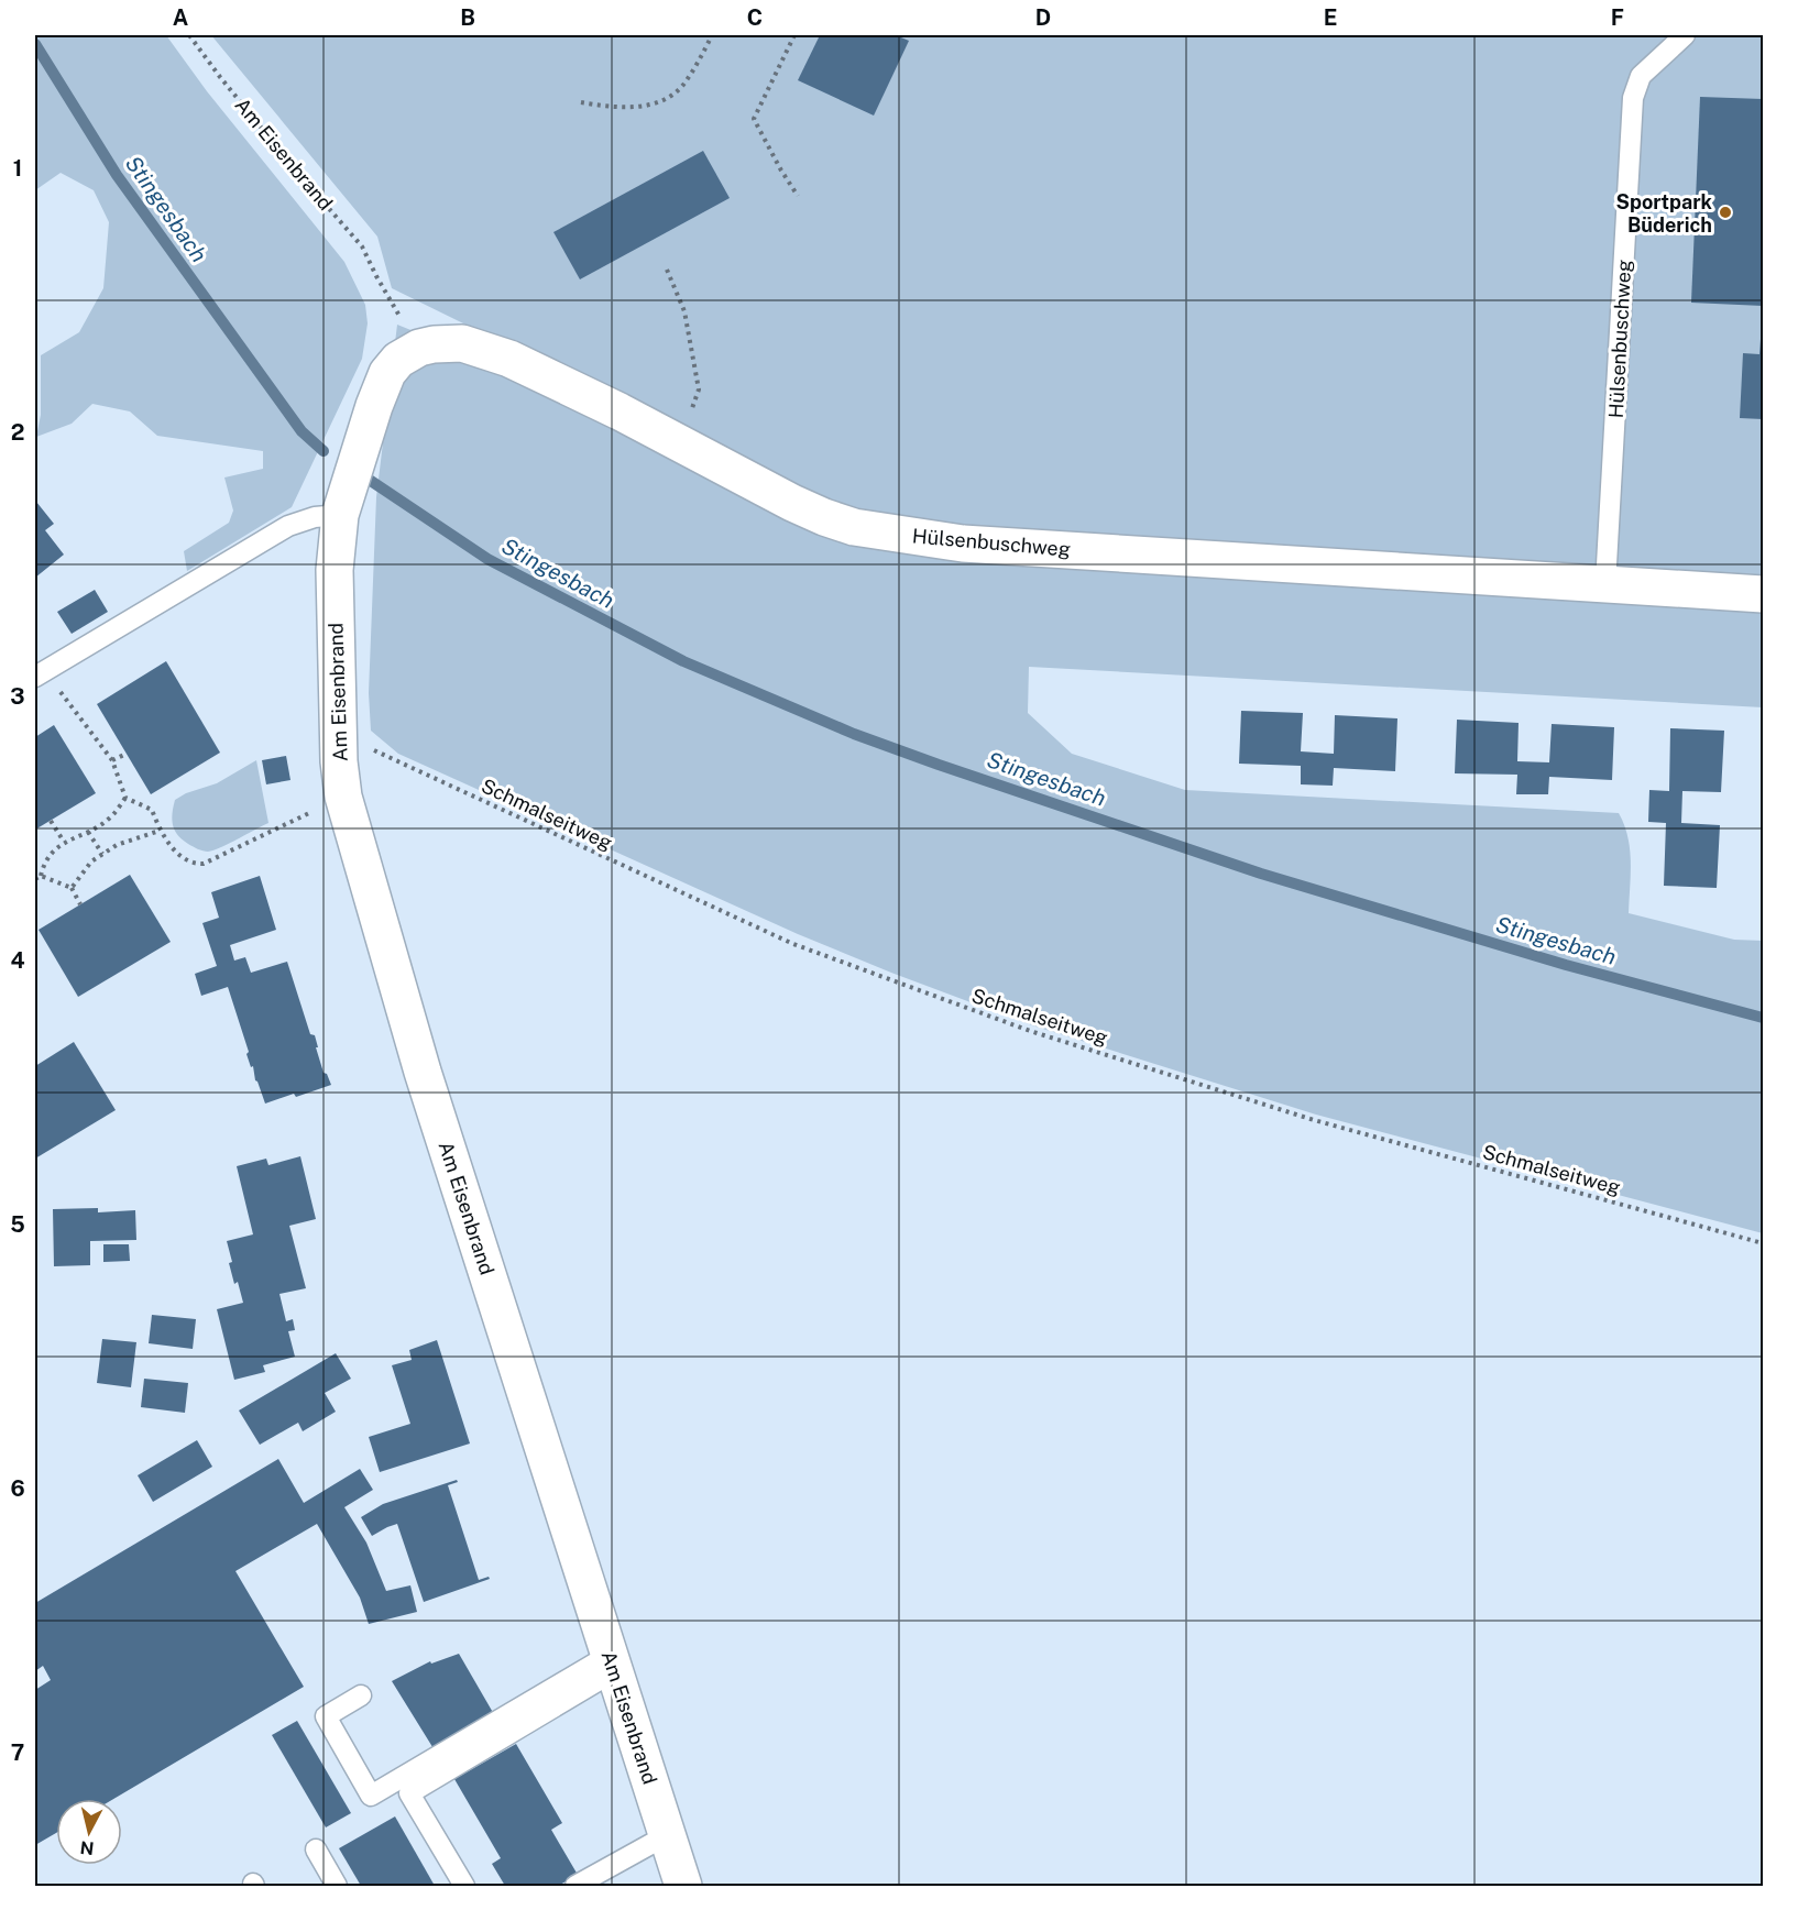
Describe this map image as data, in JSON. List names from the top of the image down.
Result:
{
  "streets": {
    "street": ["Am Eisenbrand", "Hülsenbuschweg"],
    "path": ["Schmalseitweg"]
  },
  "crossings": [
    ["Am Eisenbrand", "Hülsenbuschweg"],
    ["Am Eisenbrand", "Schmalseitweg"]
  ],
  "water": ["Stingesbach"],
  "places": ["Sportpark Büderich"],
  "north": "bottom",
  "grid": {
    "columns": [
      "A",
      "B",
      "C",
      "D",
      "E",
      "F"
    ],
    "rows": [
      "1",
      "2",
      "3",
      "4",
      "5",
      "6",
      "7"
    ]
  }
}
